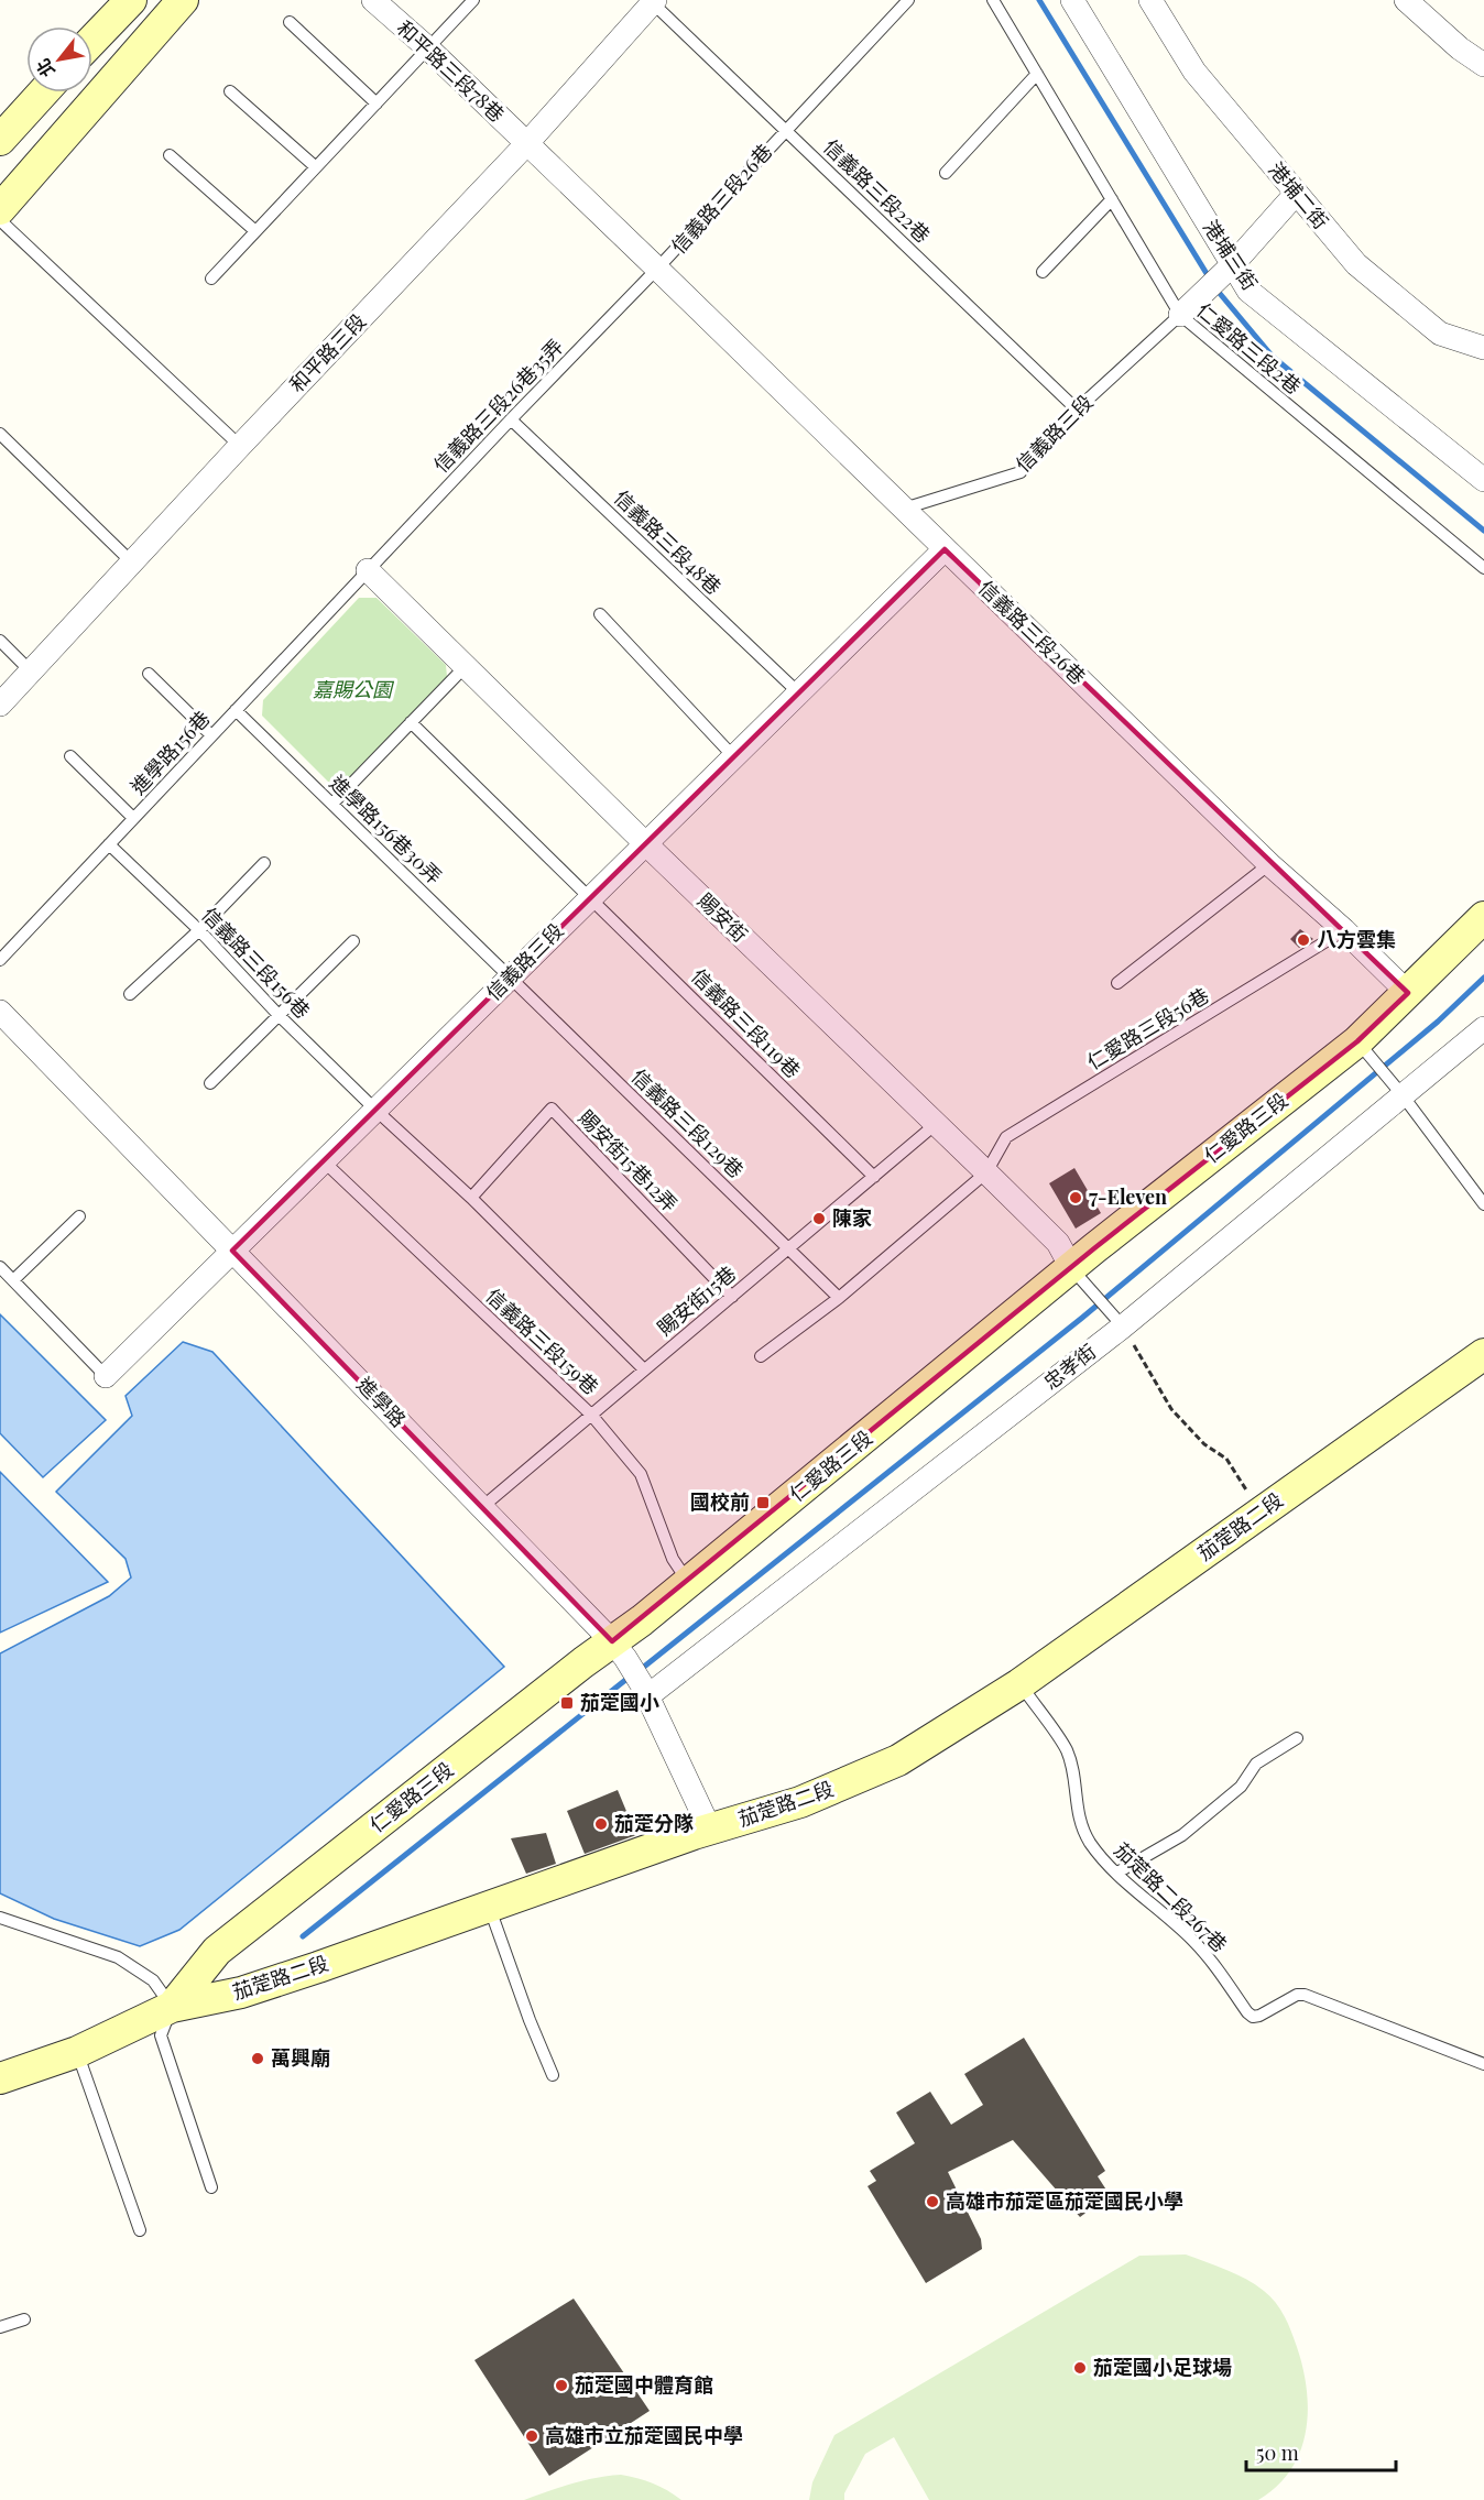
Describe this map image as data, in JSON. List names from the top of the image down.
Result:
{
  "streets": {
    "street": [
      "和平路三段78巷",
      "港埔二街",
      "信義路三段26巷",
      "港埔三街",
      "和平路三段",
      "信義路三段",
      "賜安街",
      "仁愛路三段",
      "忠孝街",
      "進學路",
      "茄萣路二段"
    ],
    "lane": [
      "信義路三段22巷",
      "仁愛路三段2巷",
      "信義路三段26巷35弄",
      "信義路三段48巷",
      "進學路156巷",
      "進學路156巷30弄",
      "信義路三段156巷",
      "信義路三段119巷",
      "仁愛路三段56巷",
      "信義路三段129巷",
      "賜安街15巷12弄",
      "賜安街15巷",
      "信義路三段159巷",
      "茄萣路二段267巷"
    ]
  },
  "crossings": [
    ["和平路三段78巷", "信義路三段26巷"],
    ["和平路三段78巷", "和平路三段"],
    ["信義路三段22巷", "信義路三段26巷"],
    ["信義路三段22巷", "和平路三段"],
    ["信義路三段22巷", "信義路三段"],
    ["信義路三段26巷", "和平路三段"],
    ["信義路三段26巷", "信義路三段26巷35弄"],
    ["信義路三段26巷", "信義路三段"],
    ["信義路三段26巷", "仁愛路三段56巷"],
    ["信義路三段26巷", "仁愛路三段"],
    ["仁愛路三段2巷", "信義路三段"],
    ["信義路三段26巷35弄", "信義路三段48巷"],
    ["信義路三段26巷35弄", "進學路156巷"],
    ["信義路三段26巷35弄", "賜安街"],
    ["信義路三段", "信義路三段48巷"],
    ["信義路三段", "進學路156巷30弄"],
    ["信義路三段", "賜安街"],
    ["信義路三段", "信義路三段156巷"],
    ["信義路三段", "信義路三段119巷"],
    ["信義路三段", "信義路三段129巷"],
    ["信義路三段", "信義路三段159巷"],
    ["信義路三段", "進學路"],
    ["進學路156巷", "進學路156巷30弄"],
    ["進學路156巷", "賜安街"],
    ["進學路156巷", "信義路三段156巷"],
    ["進學路156巷30弄", "信義路三段129巷"],
    ["賜安街", "仁愛路三段56巷"],
    ["賜安街", "仁愛路三段"],
    ["賜安街", "賜安街15巷"],
    ["信義路三段156巷", "賜安街15巷12弄"],
    ["信義路三段156巷", "賜安街15巷"],
    ["信義路三段119巷", "賜安街15巷"],
    ["信義路三段129巷", "賜安街15巷"],
    ["仁愛路三段", "信義路三段159巷"],
    ["仁愛路三段", "進學路"],
    ["仁愛路三段", "茄萣路二段"],
    ["賜安街15巷12弄", "賜安街15巷"],
    ["賜安街15巷", "信義路三段159巷"],
    ["賜安街15巷", "進學路"],
    ["忠孝街", "進學路"],
    ["進學路", "茄萣路二段"],
    ["茄萣路二段", "茄萣路二段267巷"]
  ],
  "parks": ["嘉賜公園"],
  "places": {
    "other": [
      "八方雲集",
      "7-Eleven",
      "陳家",
      "茄萣分隊",
      "萬興廟",
      "高雄市茄萣區茄萣國民小學",
      "茄萣國小足球場",
      "茄萣國中體育館",
      "高雄市立茄萣國民中學"
    ],
    "transit": ["國校前", "茄萣國小"]
  },
  "scale_bar": "50 m",
  "north": "bottom left"
}
